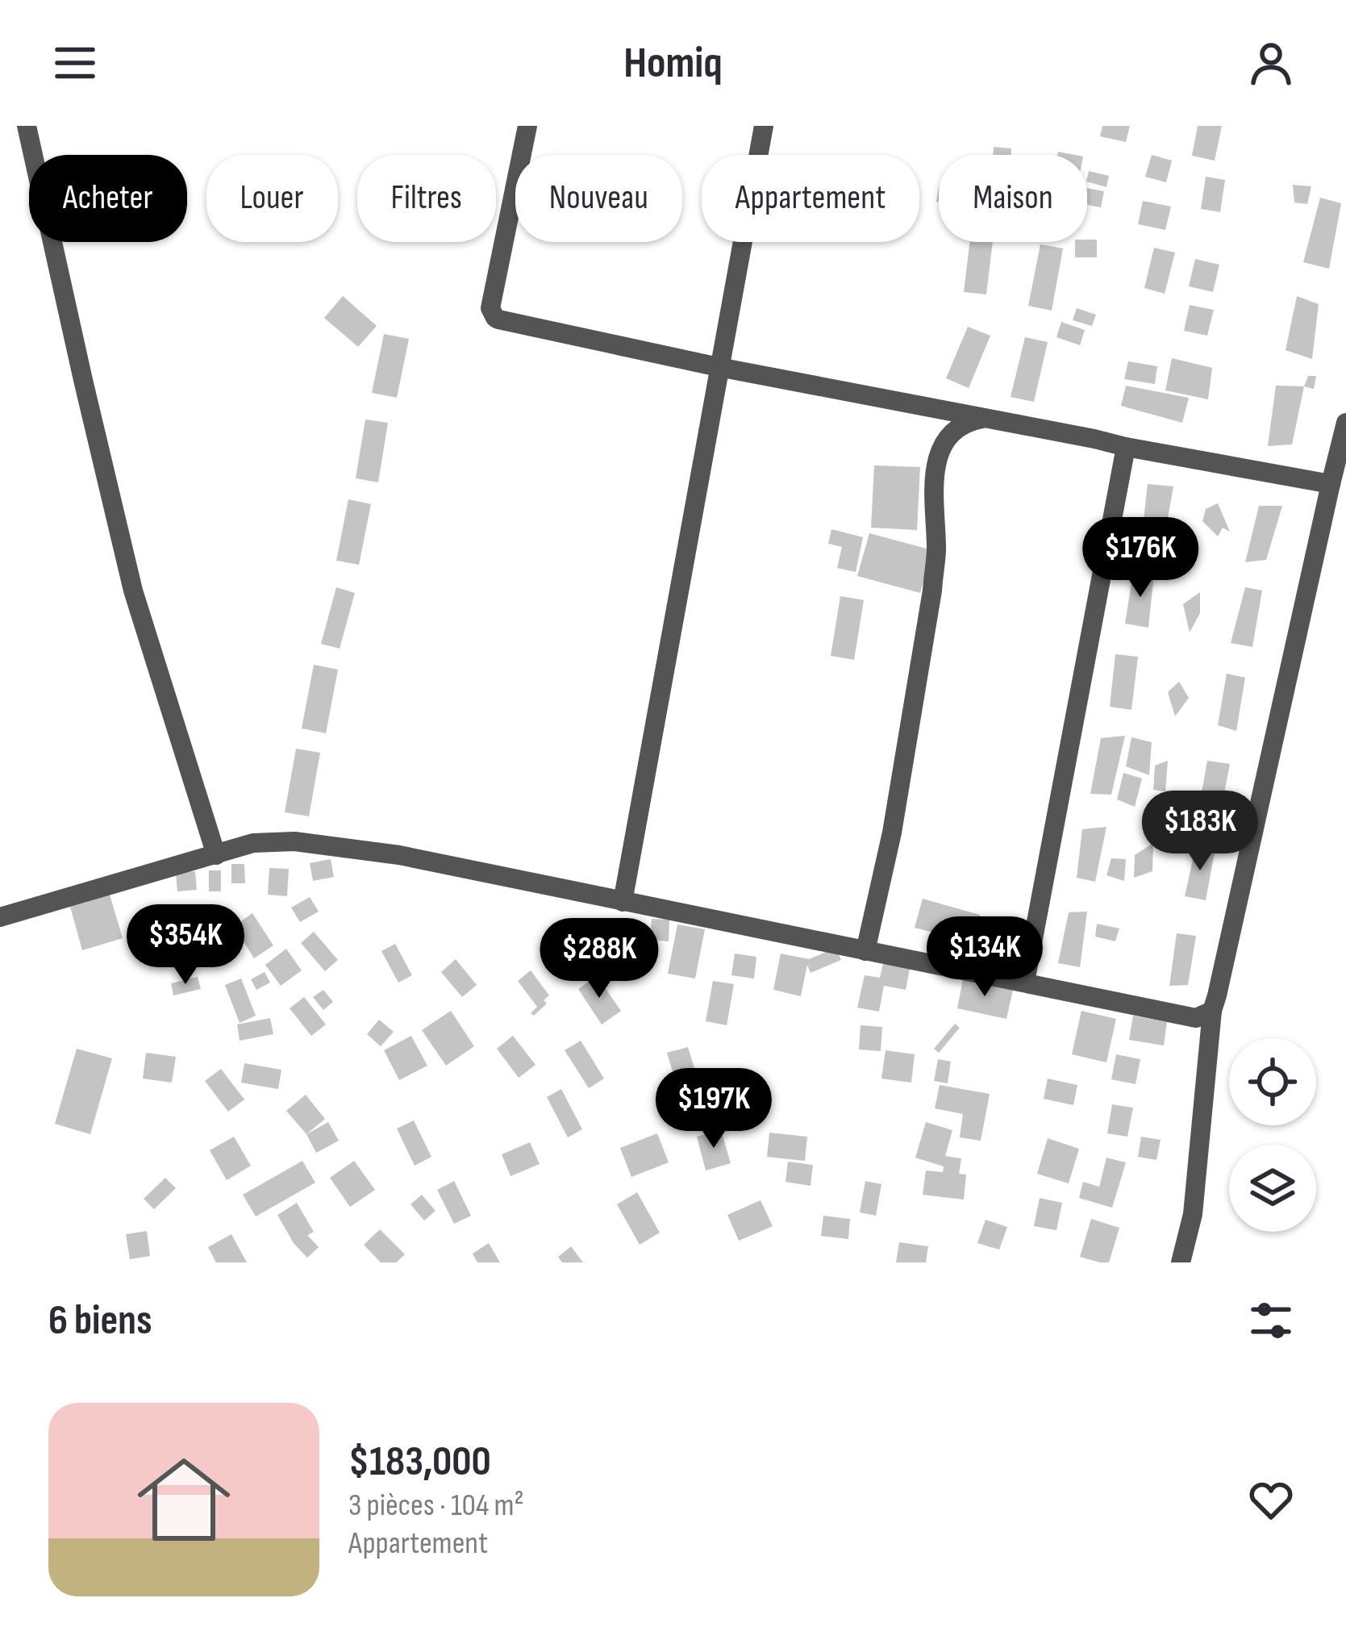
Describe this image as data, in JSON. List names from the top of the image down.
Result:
{
  "page": {
    "header": "Homiq",
    "chip": [
      "Acheter",
      "Louer",
      "Filtres",
      "Nouveau",
      "Appartement",
      "Maison"
    ],
    "price": [
      "$176K",
      "$183K",
      "$354K",
      "$134K",
      "$288K",
      "$197K"
    ],
    "heading": "6 biens",
    "list": [
      {
        "name": "$183,000",
        "note": "3 pièces · 104 m² · Appartement"
      }
    ]
  }
}
